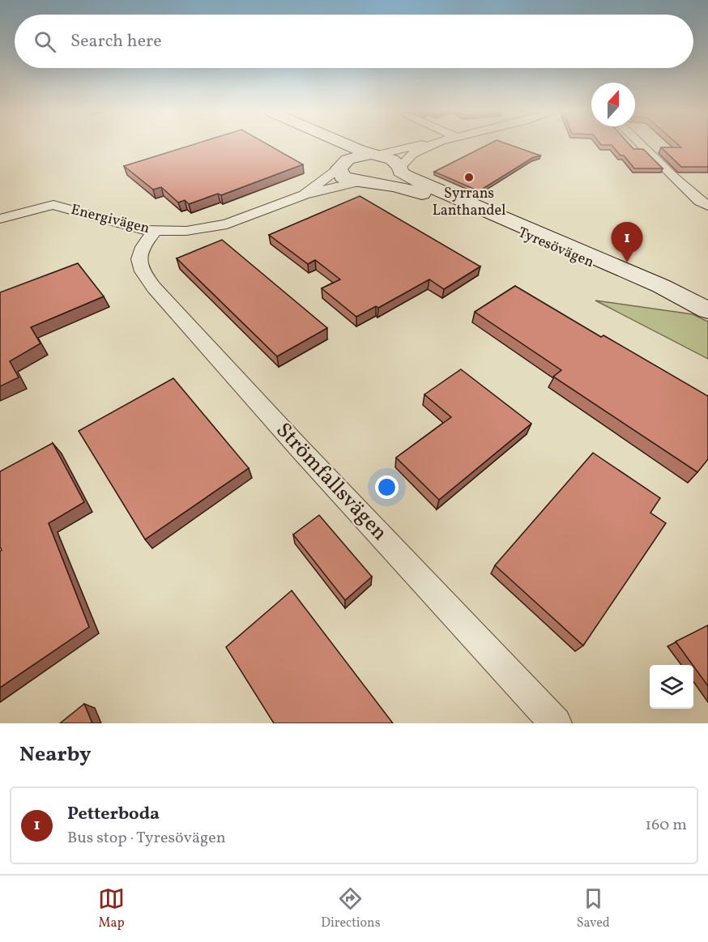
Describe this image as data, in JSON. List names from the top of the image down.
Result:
{
  "streets": {
    "main road": ["Tyresövägen"],
    "street": ["Energivägen", "Strömfallsvägen"]
  },
  "crossings": [
    ["Energivägen", "Tyresövägen"],
    ["Energivägen", "Strömfallsvägen"]
  ],
  "places": ["Syrrans Lanthandel"],
  "north": "top",
  "page": {
    "search": "Search here",
    "pins": "1",
    "heading": "Nearby",
    "list": [
      {
        "mark": "1",
        "name": "Petterboda",
        "note": "Bus stop · Tyresövägen",
        "value": "160 m"
      }
    ],
    "nav": ["Map", "Directions", "Saved"]
  }
}
